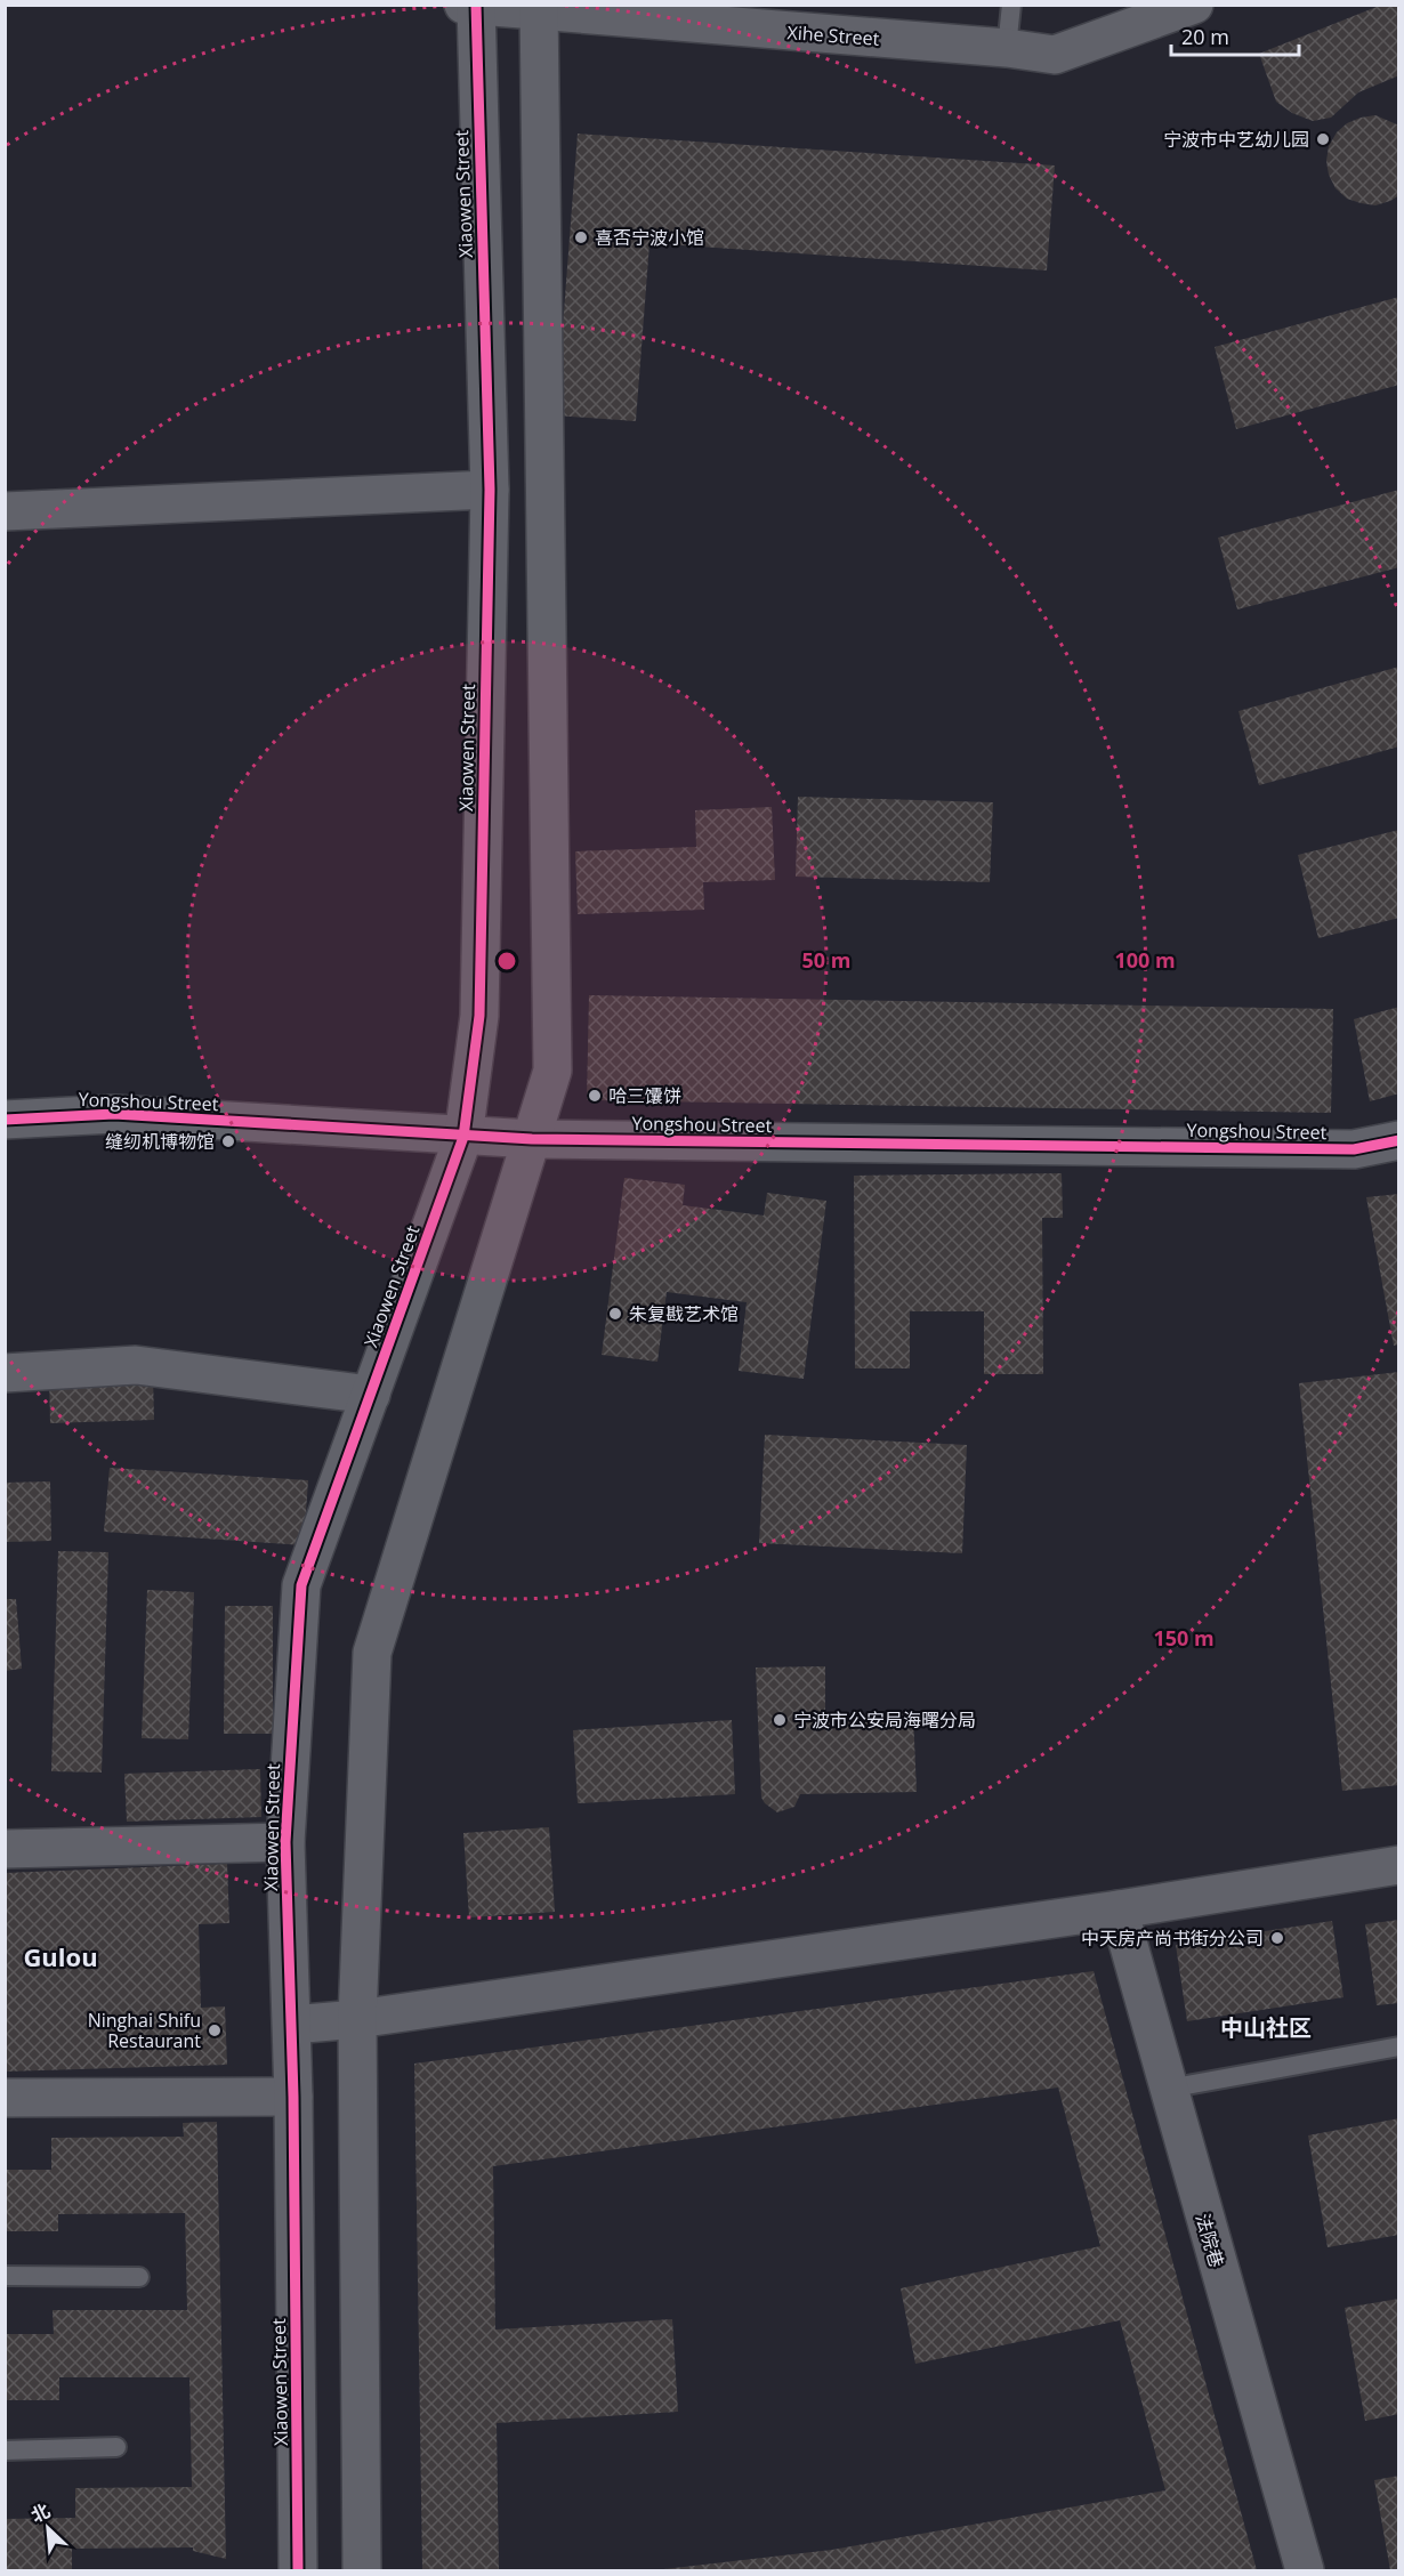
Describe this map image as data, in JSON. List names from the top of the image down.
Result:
{
  "streets": {
    "street": [
      "Xihe Street",
      "Xiaowen Street",
      "Yongshou Street",
      "法院巷"
    ]
  },
  "crossings": [
    ["Xihe Street", "Xiaowen Street"],
    ["Xiaowen Street", "Yongshou Street"]
  ],
  "districts": ["Gulou", "中山社区"],
  "places": [
    "宁波市中艺幼儿园",
    "喜否宁波小馆",
    "哈三馕饼",
    "缝纫机博物馆",
    "朱复戡艺术馆",
    "宁波市公安局海曙分局",
    "中天房产尚书街分公司",
    "Ninghai Shifu Restaurant"
  ],
  "scale_bar": "20 m",
  "north": "top left",
  "rings": ["50 m", "100 m", "150 m"]
}
